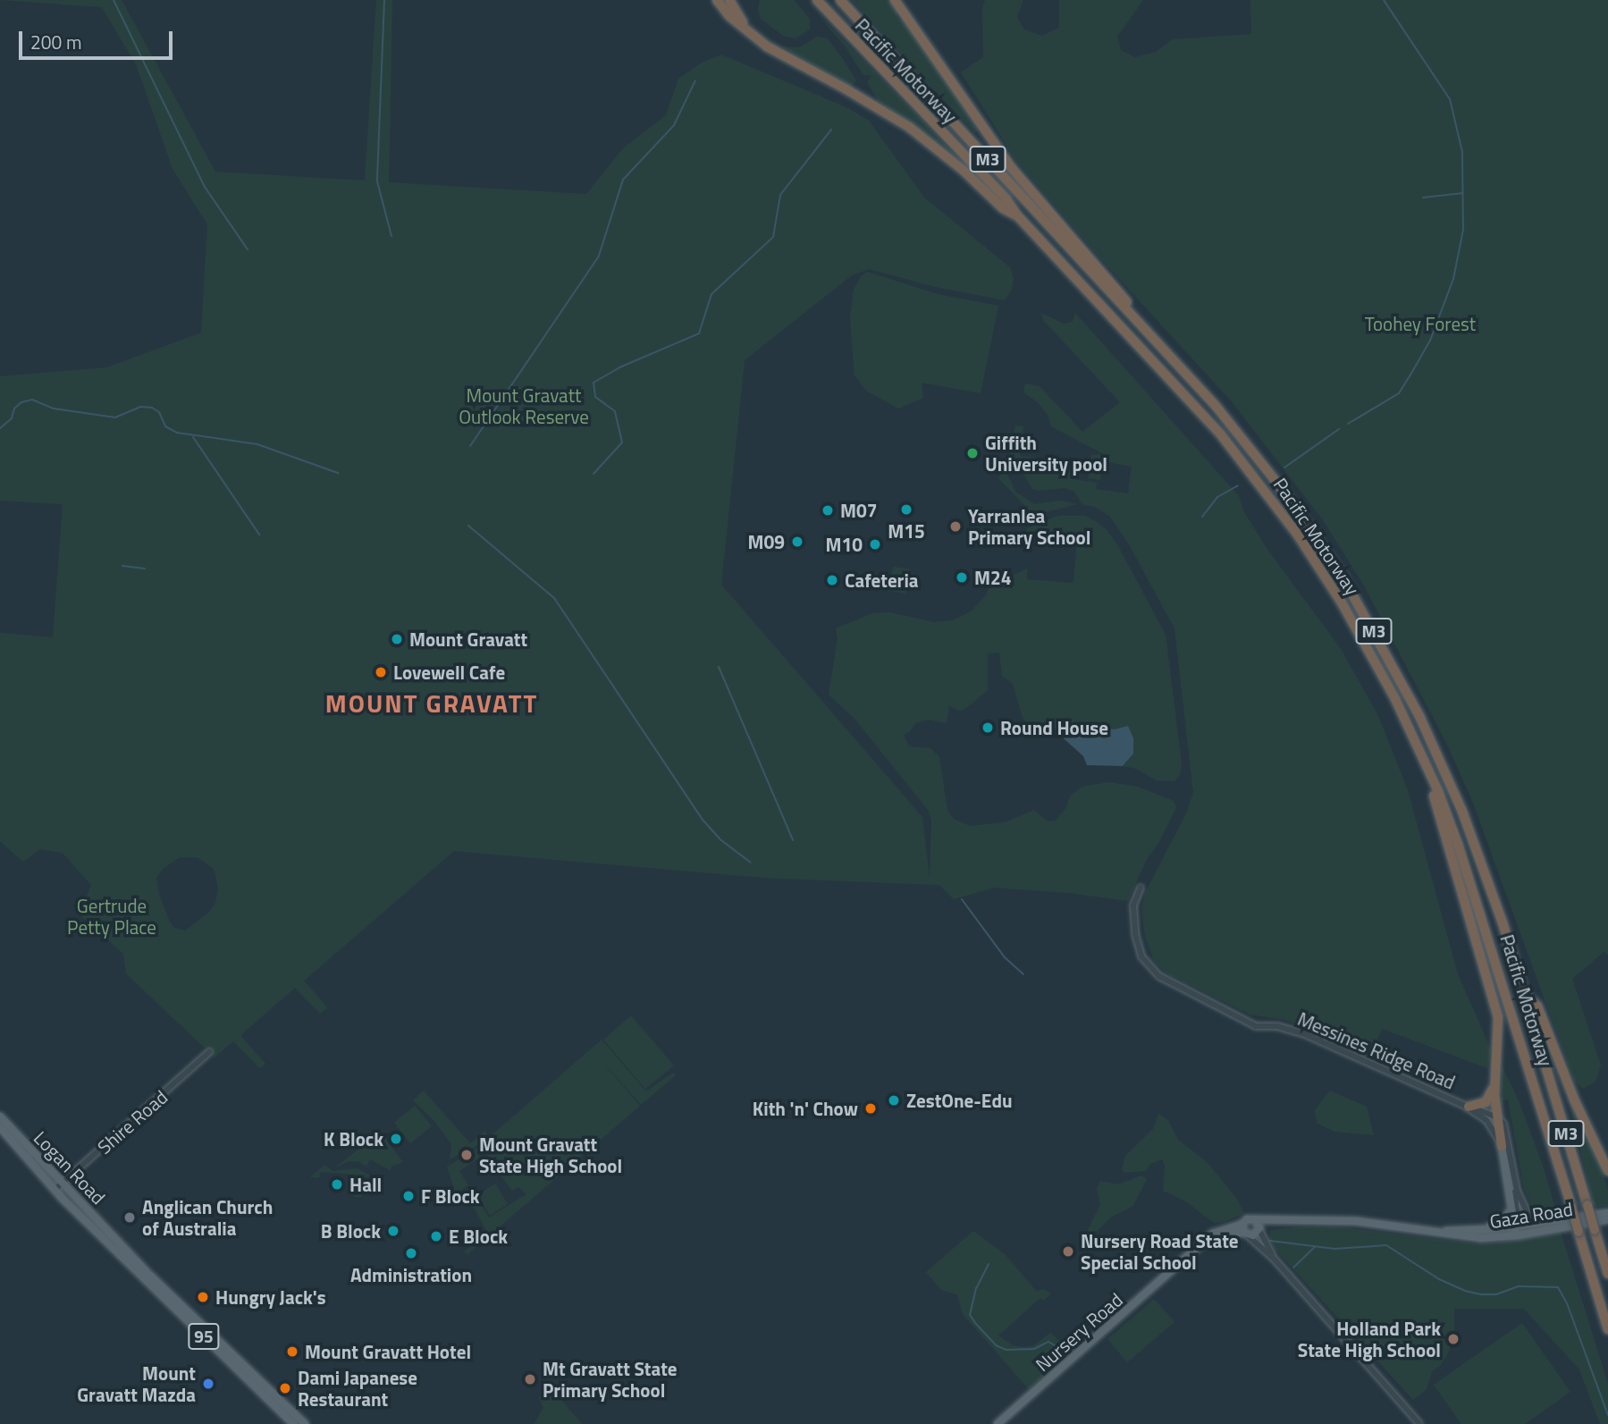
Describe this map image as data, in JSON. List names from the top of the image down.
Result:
{
  "streets": {
    "highway": ["Pacific Motorway", "M3"],
    "main road": [
      "Messines Ridge Road",
      "Logan Road",
      "Gaza Road",
      "Nursery Road",
      "95"
    ],
    "street": ["Shire Road"]
  },
  "crossings": [
    ["Messines Ridge Road", "Gaza Road"],
    ["Shire Road", "Logan Road"],
    ["Gaza Road", "Nursery Road"]
  ],
  "districts": ["MOUNT GRAVATT"],
  "parks": ["Toohey Forest", "Mount Gravatt Outlook Reserve", "Gertrude Petty Place"],
  "places": [
    "Giffith University pool",
    "M15",
    "M07",
    "Yarranlea Primary School",
    "M09",
    "M10",
    "M24",
    "Cafeteria",
    "Mount Gravatt",
    "Lovewell Cafe",
    "Round House",
    "ZestOne-Edu",
    "Kith 'n' Chow",
    "K Block",
    "Mount Gravatt State High School",
    "Hall",
    "F Block",
    "Anglican Church of Australia",
    "B Block",
    "E Block",
    "Nursery Road State Special School",
    "Administration",
    "Hungry Jack's",
    "Holland Park State High School",
    "Mount Gravatt Hotel",
    "Mt Gravatt State Primary School",
    "Mount Gravatt Mazda",
    "Dami Japanese Restaurant"
  ],
  "scale_bar": "200 m"
}
